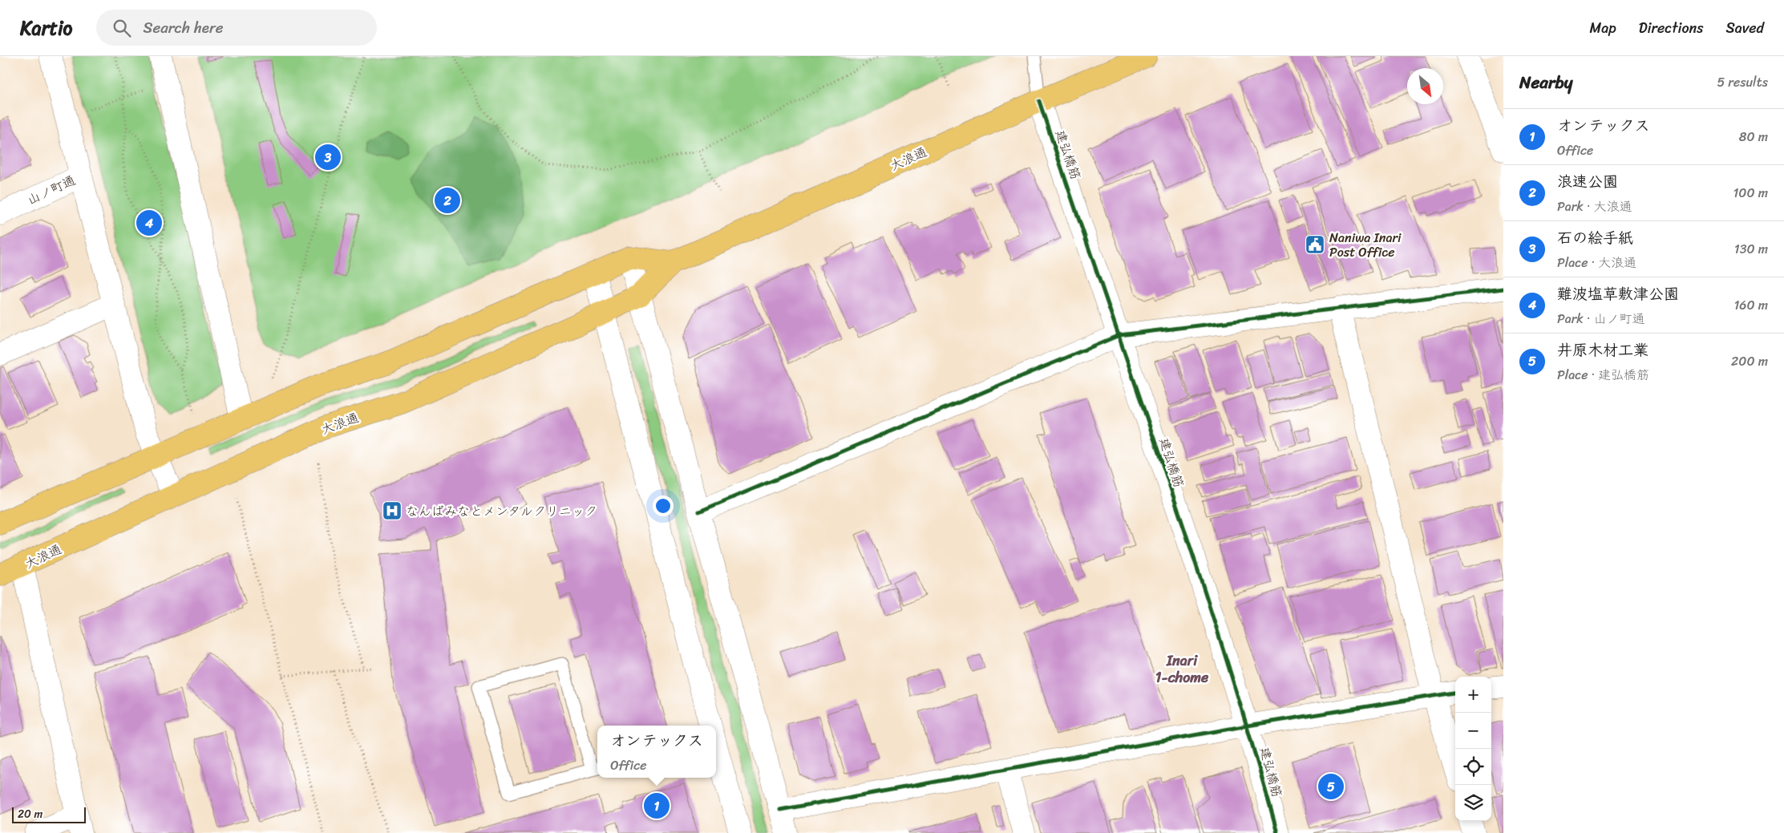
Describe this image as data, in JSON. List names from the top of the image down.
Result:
{
  "streets": {
    "main road": ["大浪通"],
    "street": ["建弘橋筋", "山ノ町通"]
  },
  "crossings": [
    ["建弘橋筋", "大浪通"]
  ],
  "districts": ["Inari 1-chome"],
  "places": {
    "public building": ["Naniwa Inari Post Office"],
    "hospital": ["なんばみなとメンタルクリニック"]
  },
  "scale_bar": "20 m",
  "north": "bottom right",
  "page": {
    "header": "Kartio",
    "search": "Search here",
    "nav": ["Map", "Directions", "Saved"],
    "heading": ["Nearby", "5 results"],
    "list": [
      {
        "mark": "1",
        "name": "オンテックス",
        "note": "Office",
        "value": "80 m"
      },
      {
        "mark": "2",
        "name": "浪速公園",
        "note": "Park · 大浪通",
        "value": "100 m"
      },
      {
        "mark": "3",
        "name": "石の絵手紙",
        "note": "Place · 大浪通",
        "value": "130 m"
      },
      {
        "mark": "4",
        "name": "難波塩草敷津公園",
        "note": "Park · 山ノ町通",
        "value": "160 m"
      },
      {
        "mark": "5",
        "name": "井原木材工業",
        "note": "Place · 建弘橋筋",
        "value": "200 m"
      }
    ],
    "pins": [
      "3",
      "2",
      "4",
      "5",
      "1"
    ],
    "map_buttons": ["+", "−"],
    "popup": ["オンテックス", "Office"],
    "scale": "20 m"
  }
}
